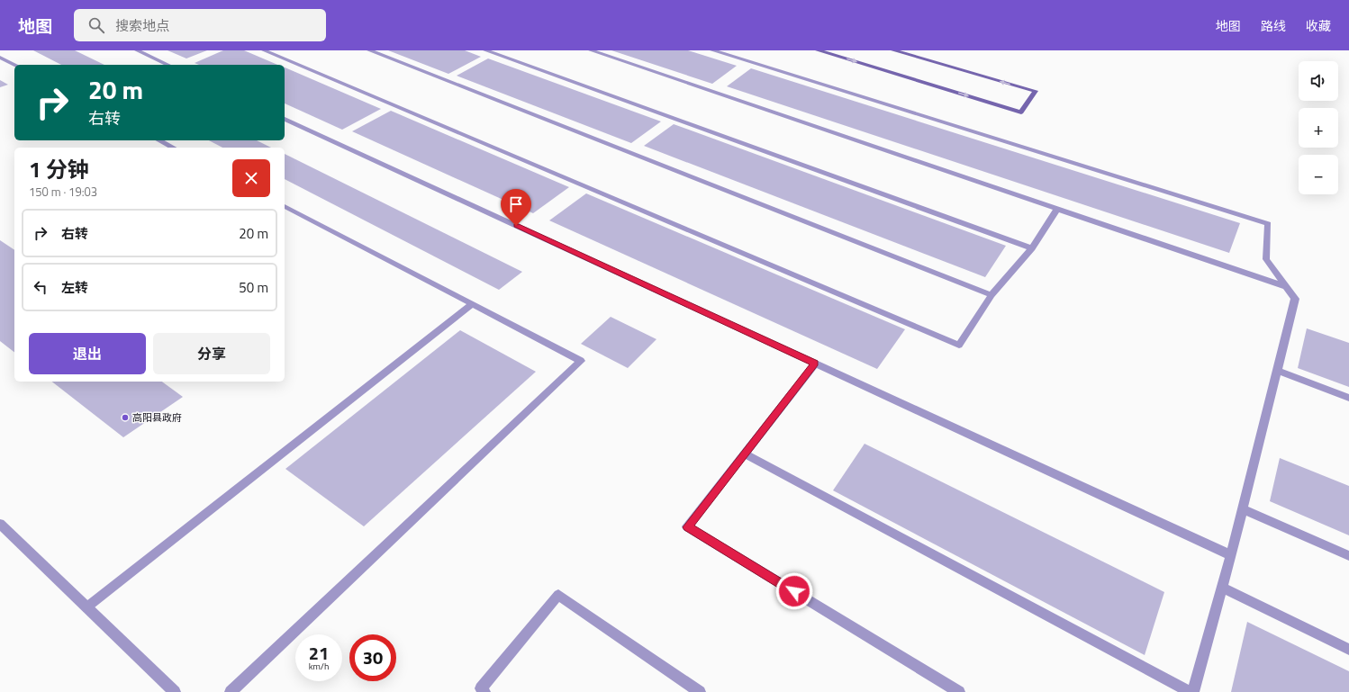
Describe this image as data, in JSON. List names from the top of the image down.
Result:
{
  "places": ["高阳县政府"],
  "page": {
    "header": "地图",
    "search": "搜索地点",
    "nav": ["地图", "路线", "收藏"],
    "map_buttons": ["+", "−"],
    "turn": ["20 m", "右转"],
    "heading": ["1 分钟", "150 m · 19:03"],
    "list": [
      {
        "name": "右转",
        "value": "20 m"
      },
      {
        "name": "左转",
        "value": "50 m"
      }
    ],
    "buttons": ["退出", "分享"],
    "speed": "21 km/h",
    "limit": "30"
  }
}
